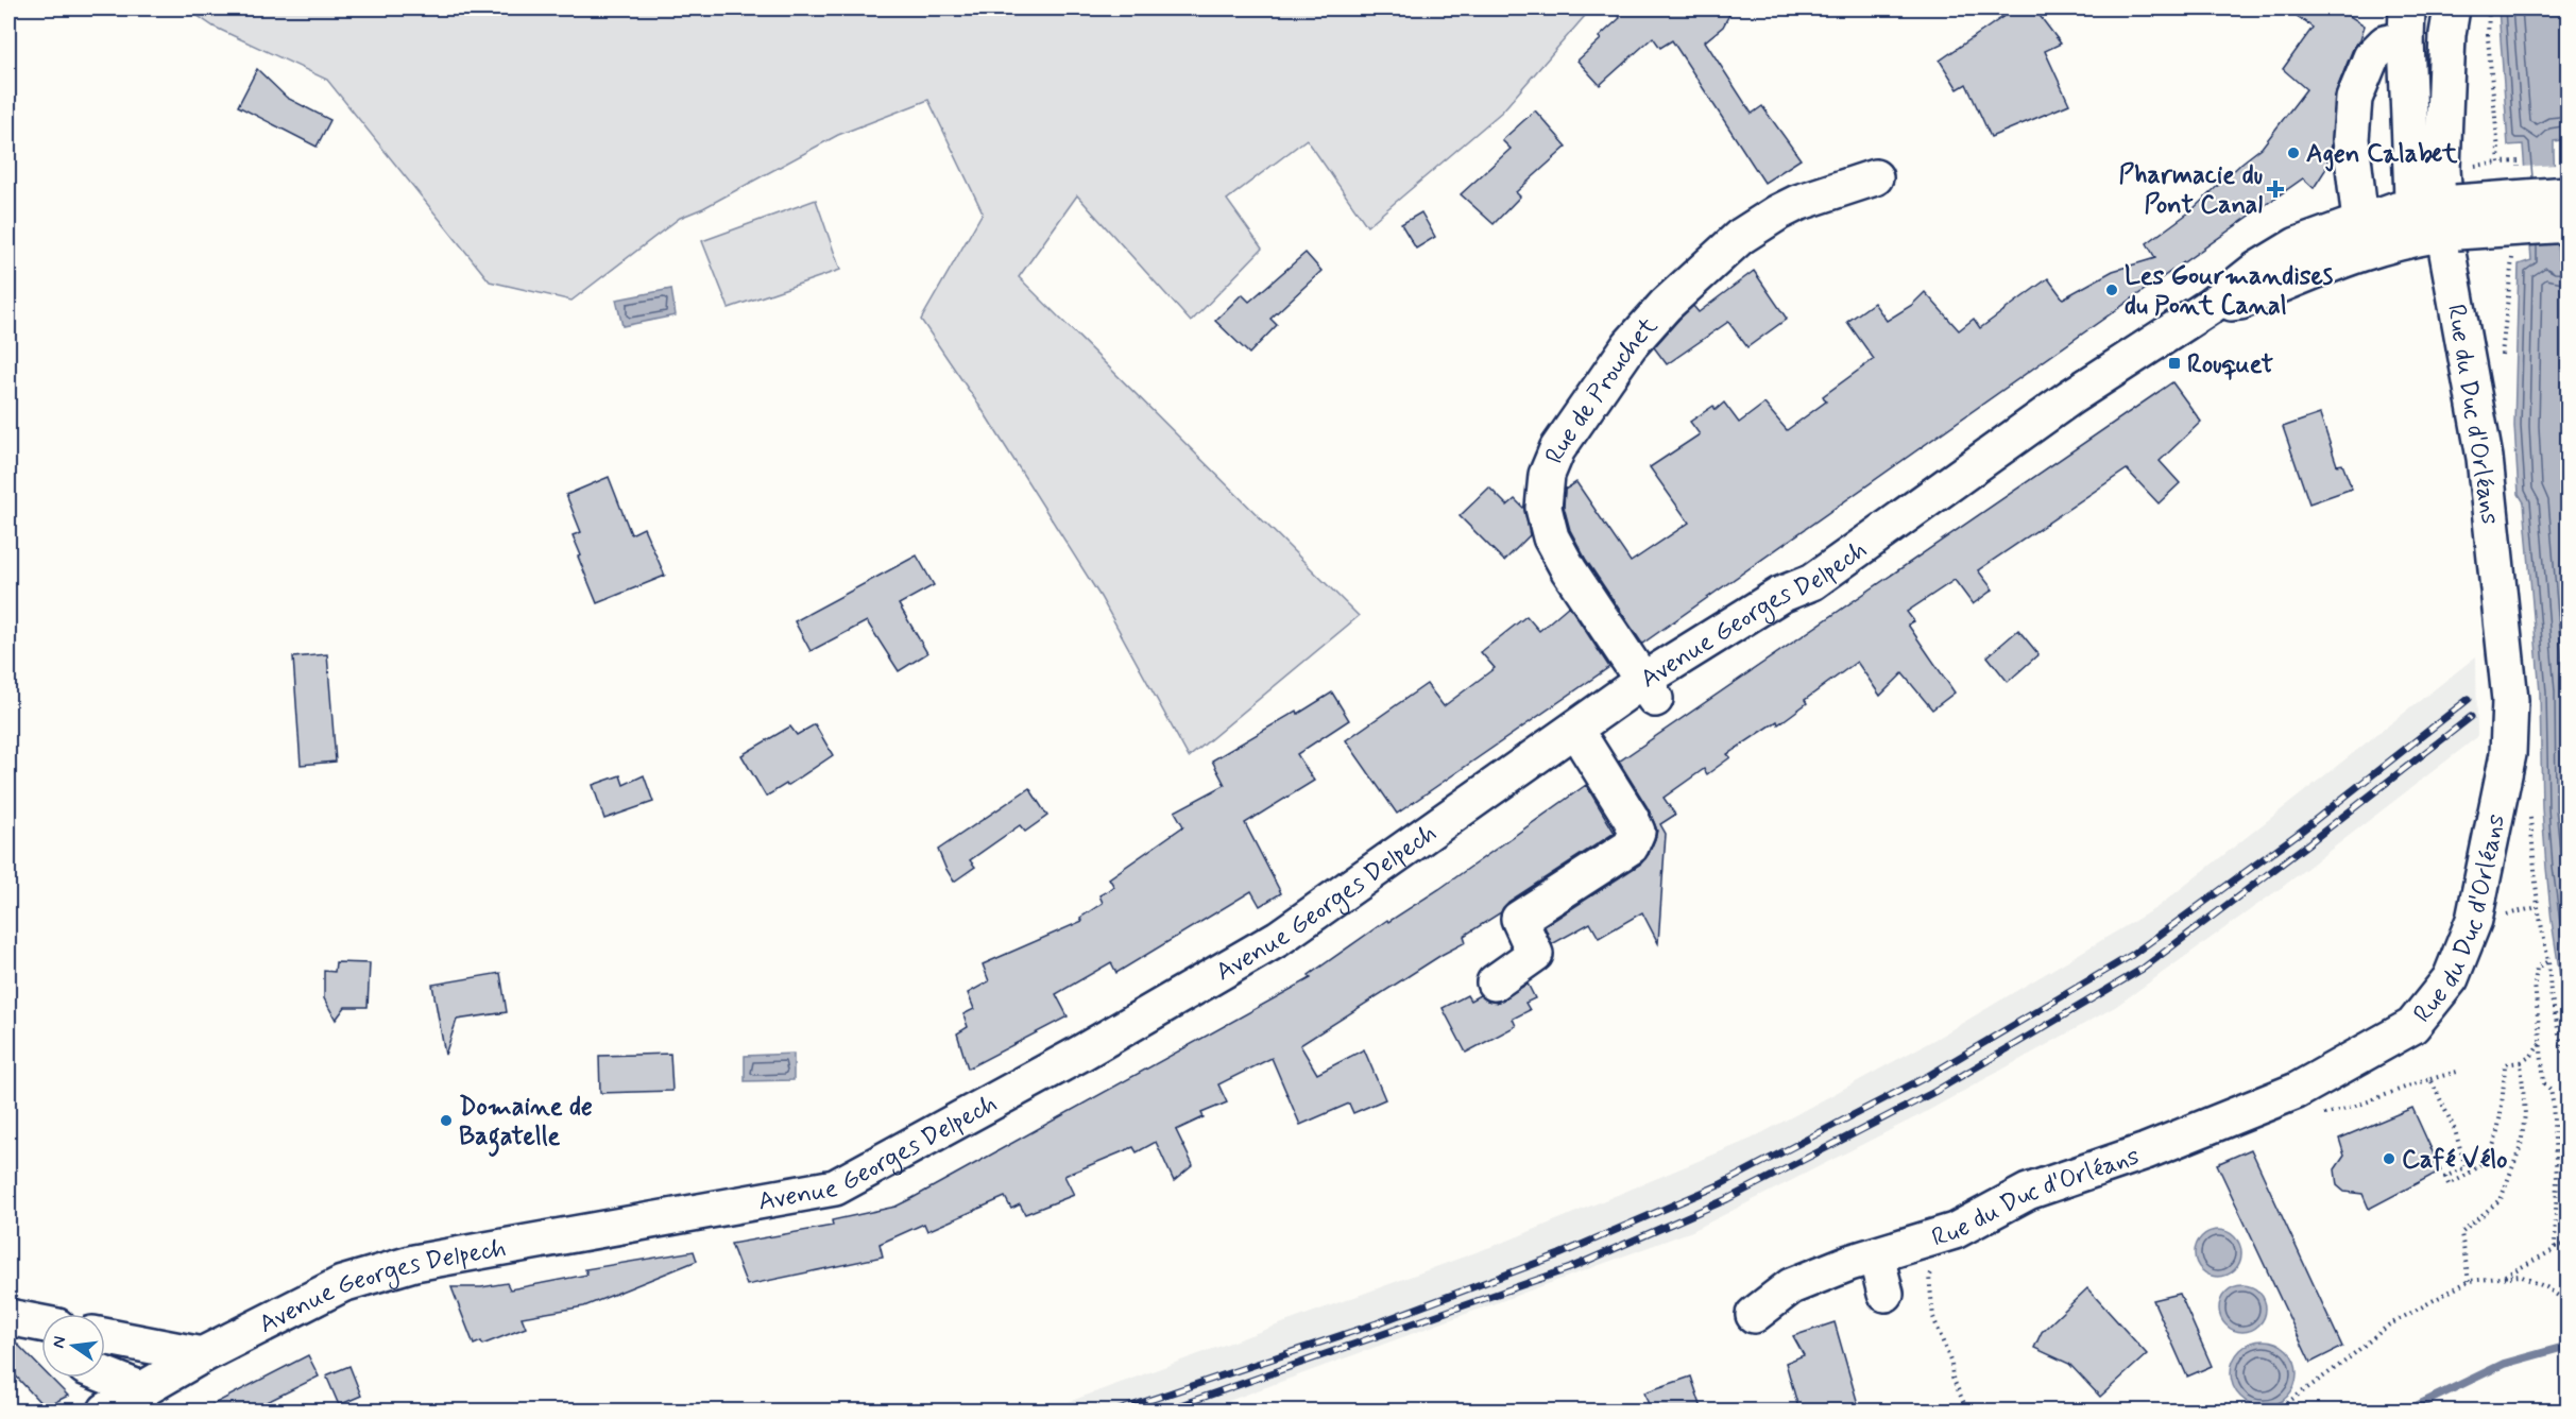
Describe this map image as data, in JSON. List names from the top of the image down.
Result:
{
  "streets": {
    "main road": ["Rue de Prouchet", "Rue du Duc d'Orléans", "Avenue Georges Delpech"]
  },
  "crossings": [
    ["Rue de Prouchet", "Avenue Georges Delpech"],
    ["Rue du Duc d'Orléans", "Avenue Georges Delpech"]
  ],
  "places": {
    "other": [
      "Agen Calabet",
      "Les Gourmandises du Pont Canal",
      "Domaine de Bagatelle",
      "Café Vélo"
    ],
    "health": ["Pharmacie du Pont Canal"],
    "transit": ["Rouquet"]
  },
  "north": "left"
}
